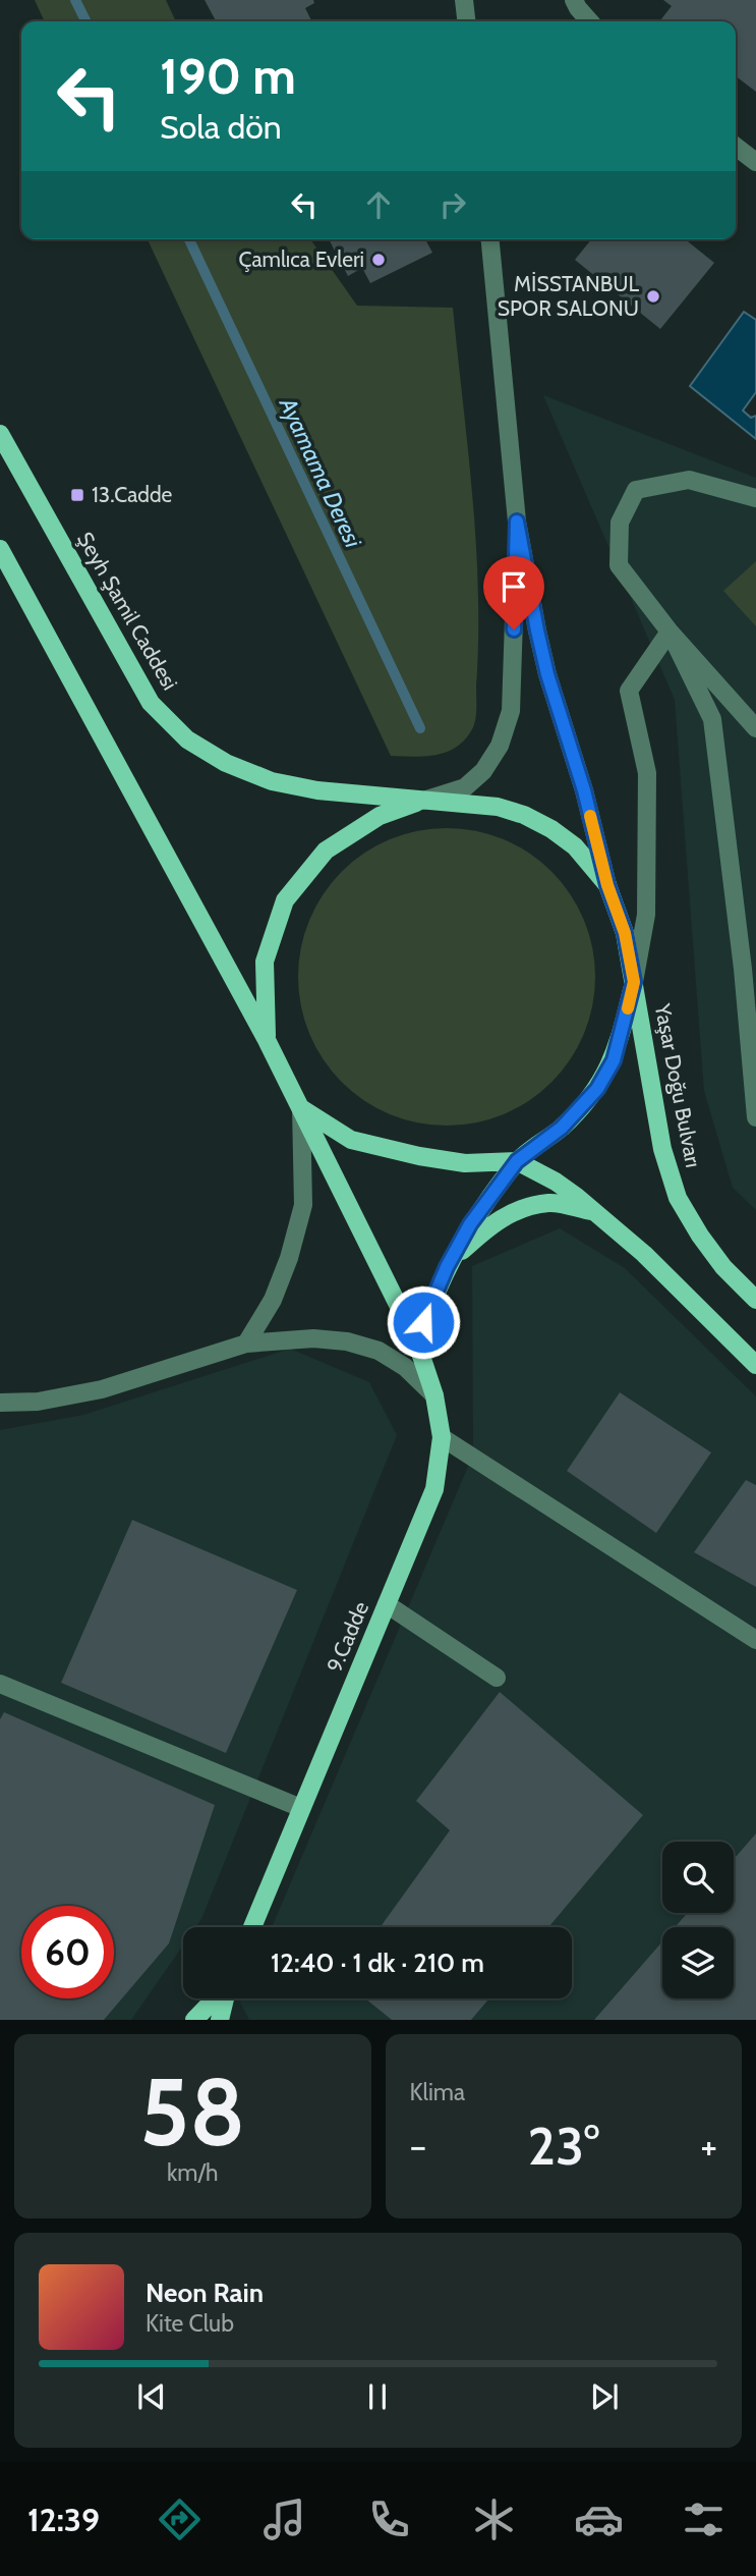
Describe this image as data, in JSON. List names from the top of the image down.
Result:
{
  "streets": {
    "main road": ["Şeyh Şamil Caddesi", "Yaşar Doğu Bulvarı", "9.Cadde"]
  },
  "crossings": [
    ["Şeyh Şamil Caddesi", "Yaşar Doğu Bulvarı"]
  ],
  "water": ["Ayamama Deresi"],
  "places": {
    "other": ["Çamlıca Evleri", "MİSSTANBUL SPOR SALONU"],
    "transit": ["13.Cadde"]
  },
  "page": {
    "turn": ["190 m", "Sola dön"],
    "limit": "60",
    "trip": "12:40 · 1 dk · 210 m",
    "tile": [
      ["58", "km/h"],
      "Klima"
    ],
    "heat": ["−", "23°", "+"],
    "song": ["Neon Rain", "Kite Club"],
    "tabs": "12:39"
  }
}
